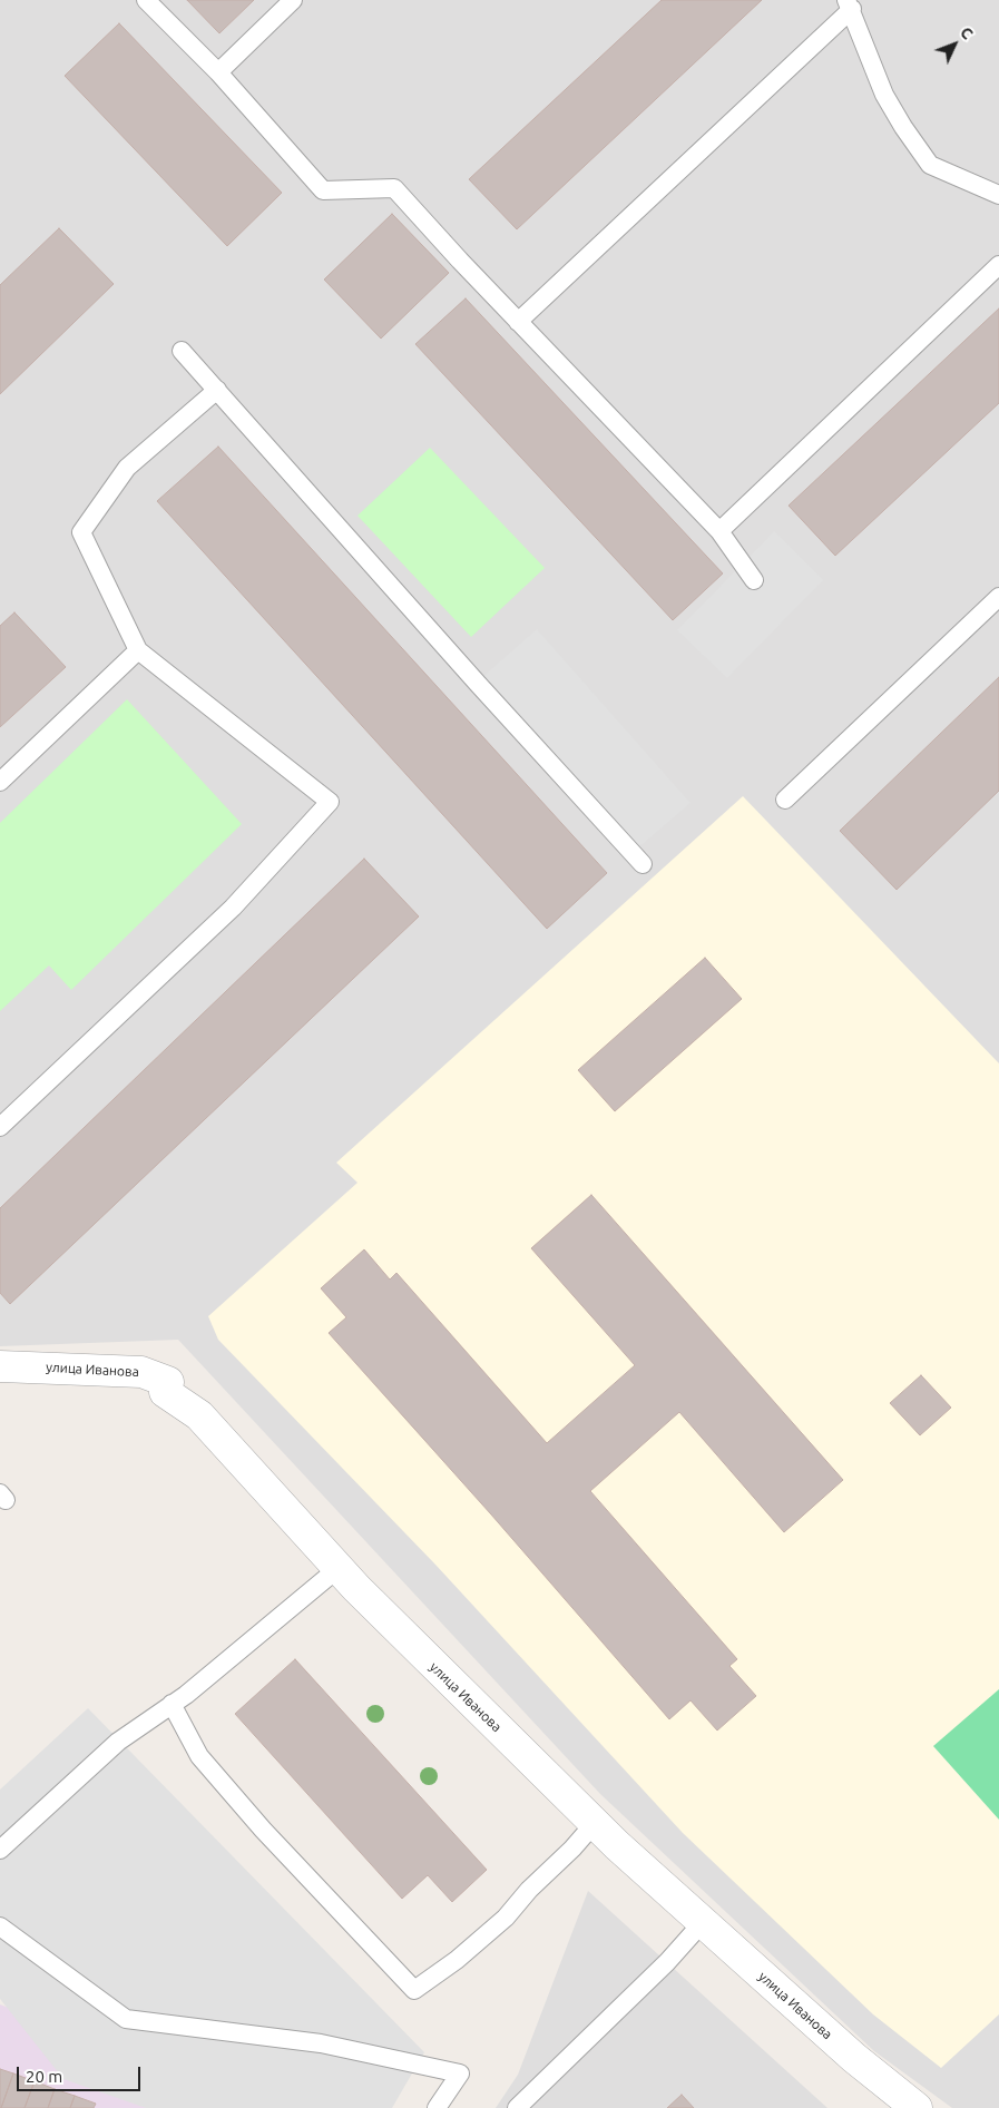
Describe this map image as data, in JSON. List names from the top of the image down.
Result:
{
  "streets": {
    "street": ["улица Иванова"]
  },
  "scale_bar": "20 m",
  "north": "top right"
}
